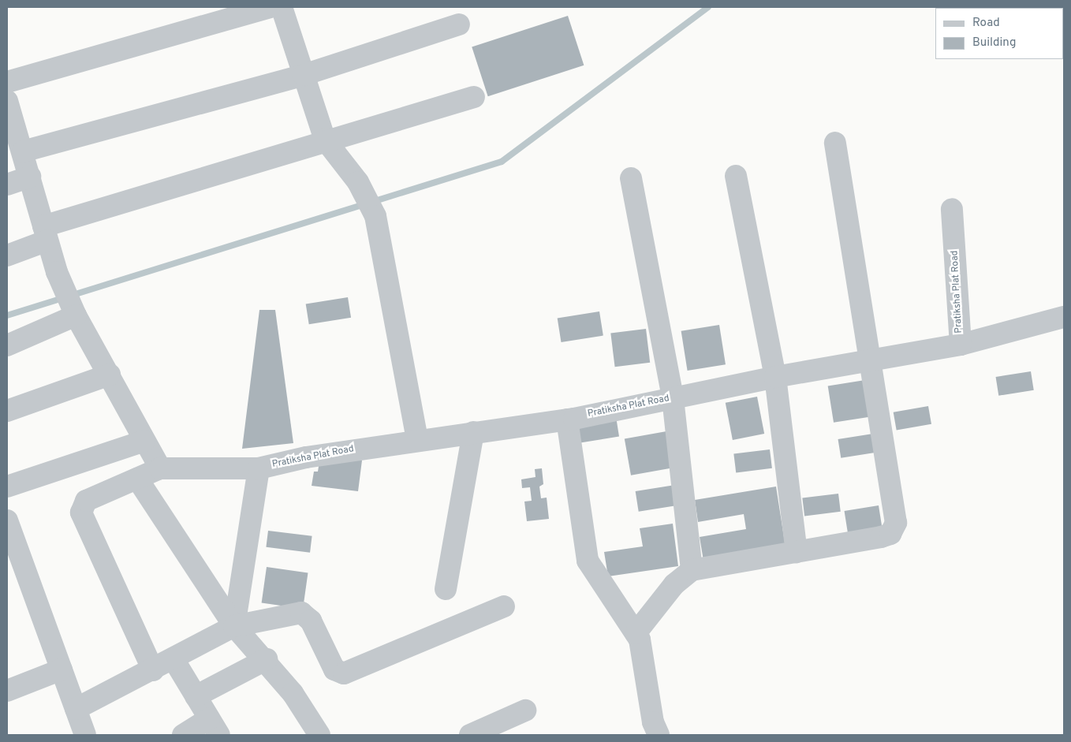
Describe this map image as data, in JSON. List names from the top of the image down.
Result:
{
  "streets": {
    "street": ["Pratiksha Plat Road"]
  },
  "legend": ["Road", "Building"]
}
